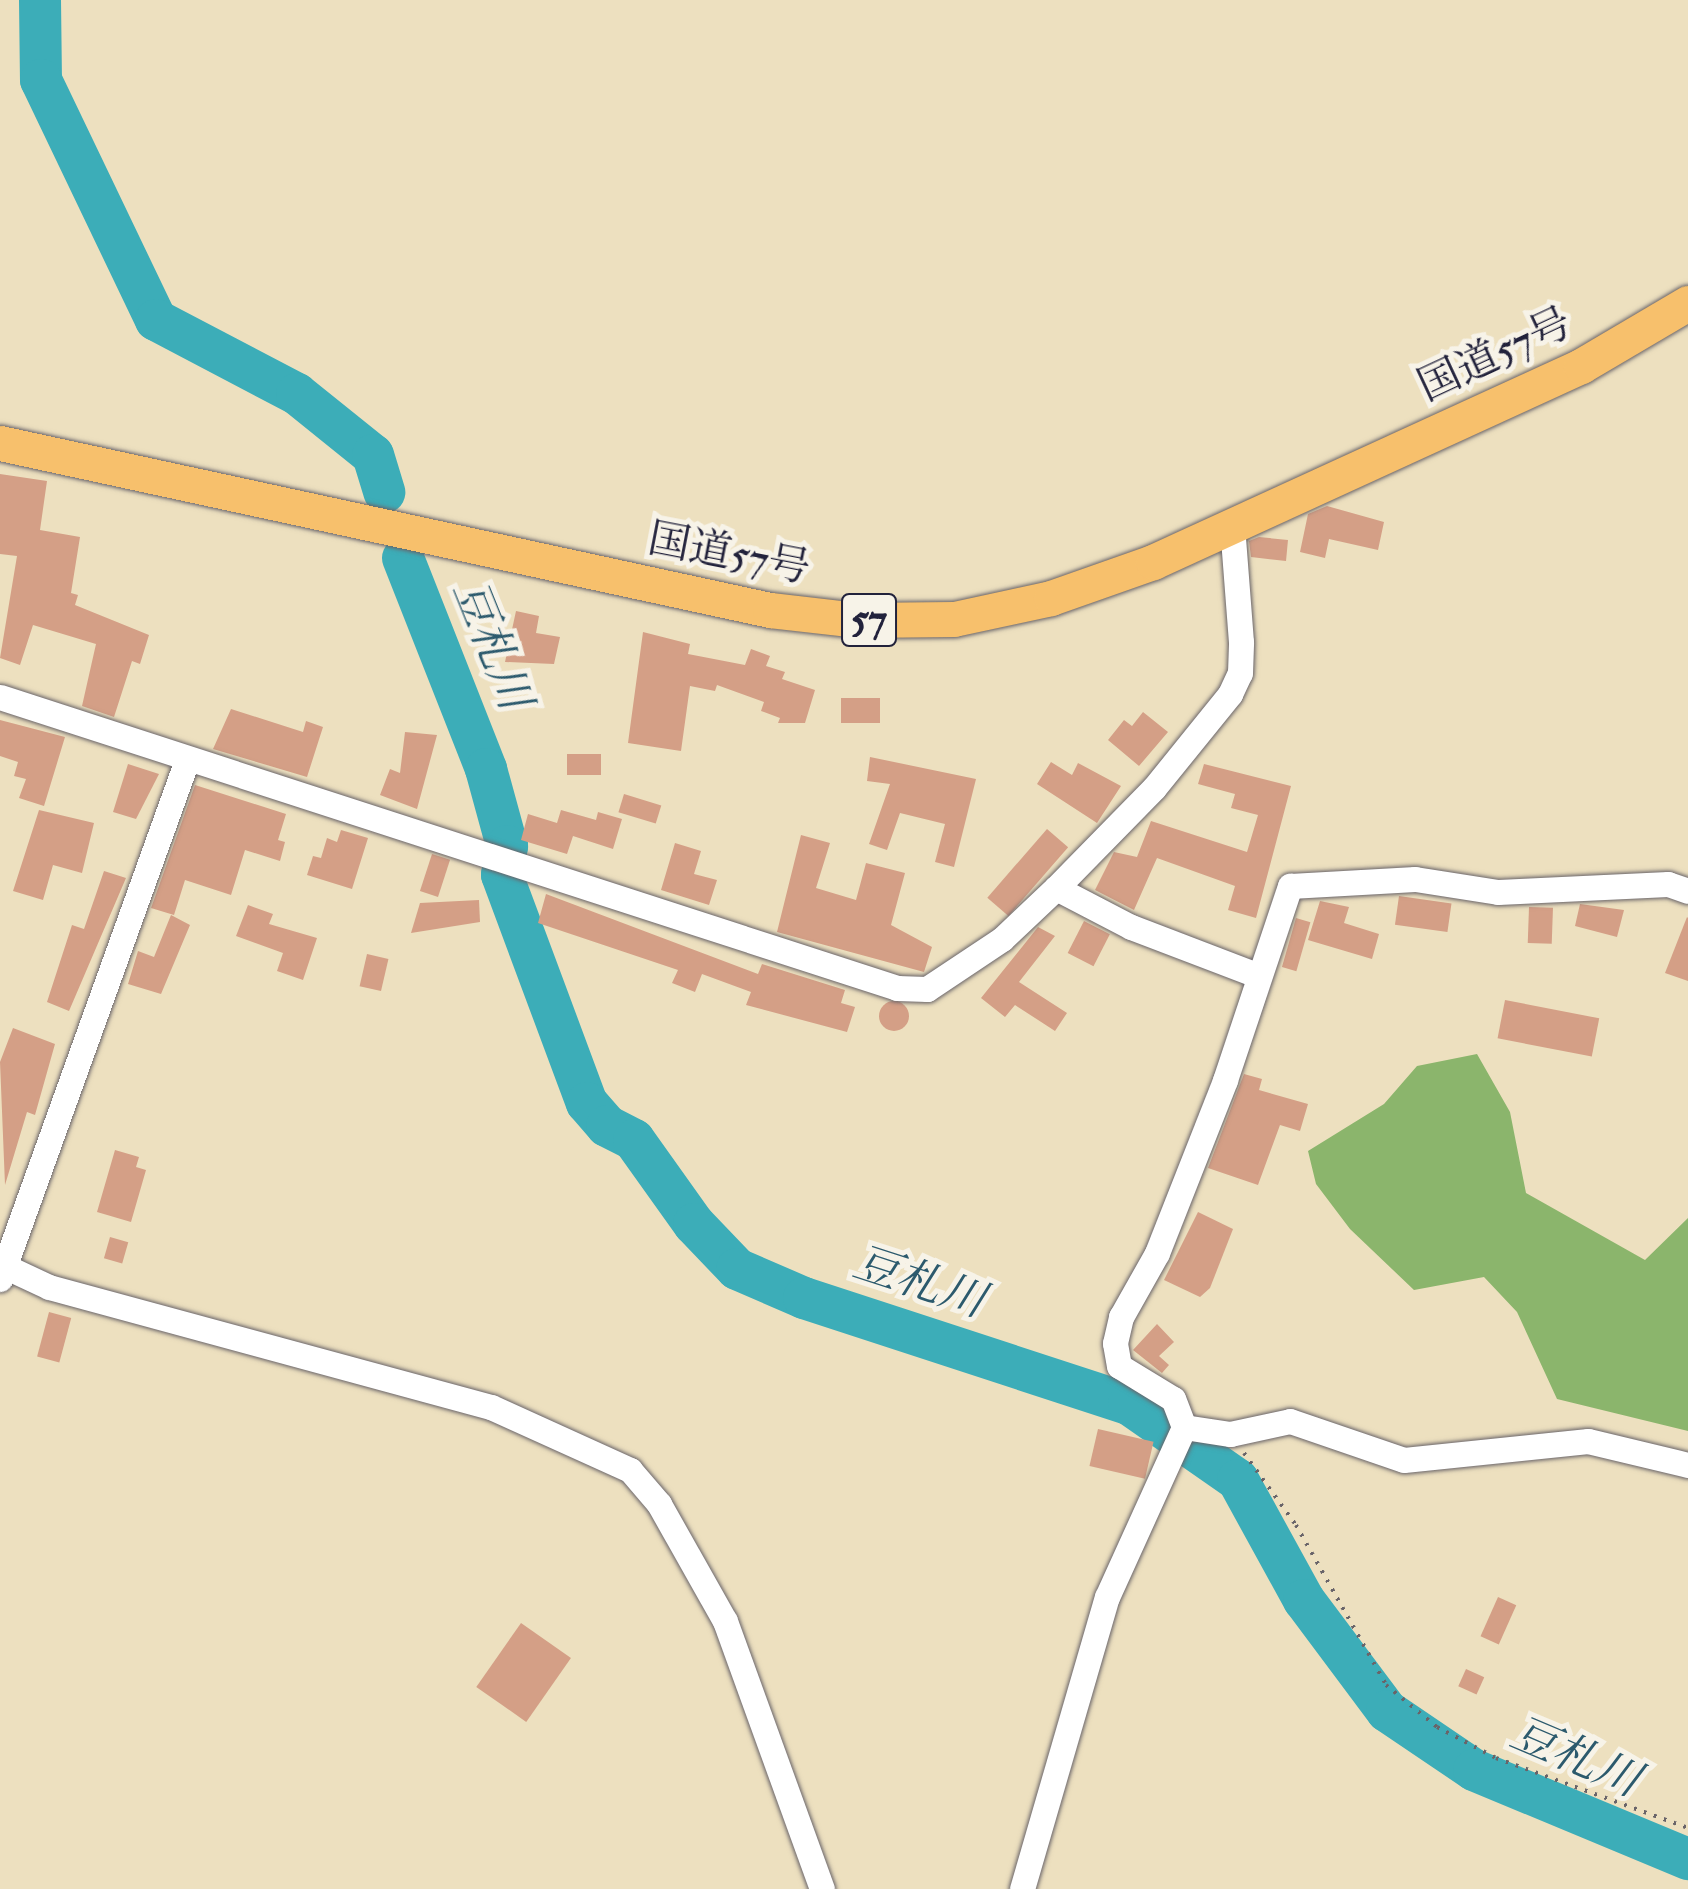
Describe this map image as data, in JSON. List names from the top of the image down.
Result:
{
  "streets": {
    "highway": ["国道57号", "57"]
  },
  "water": ["豆札川"]
}
